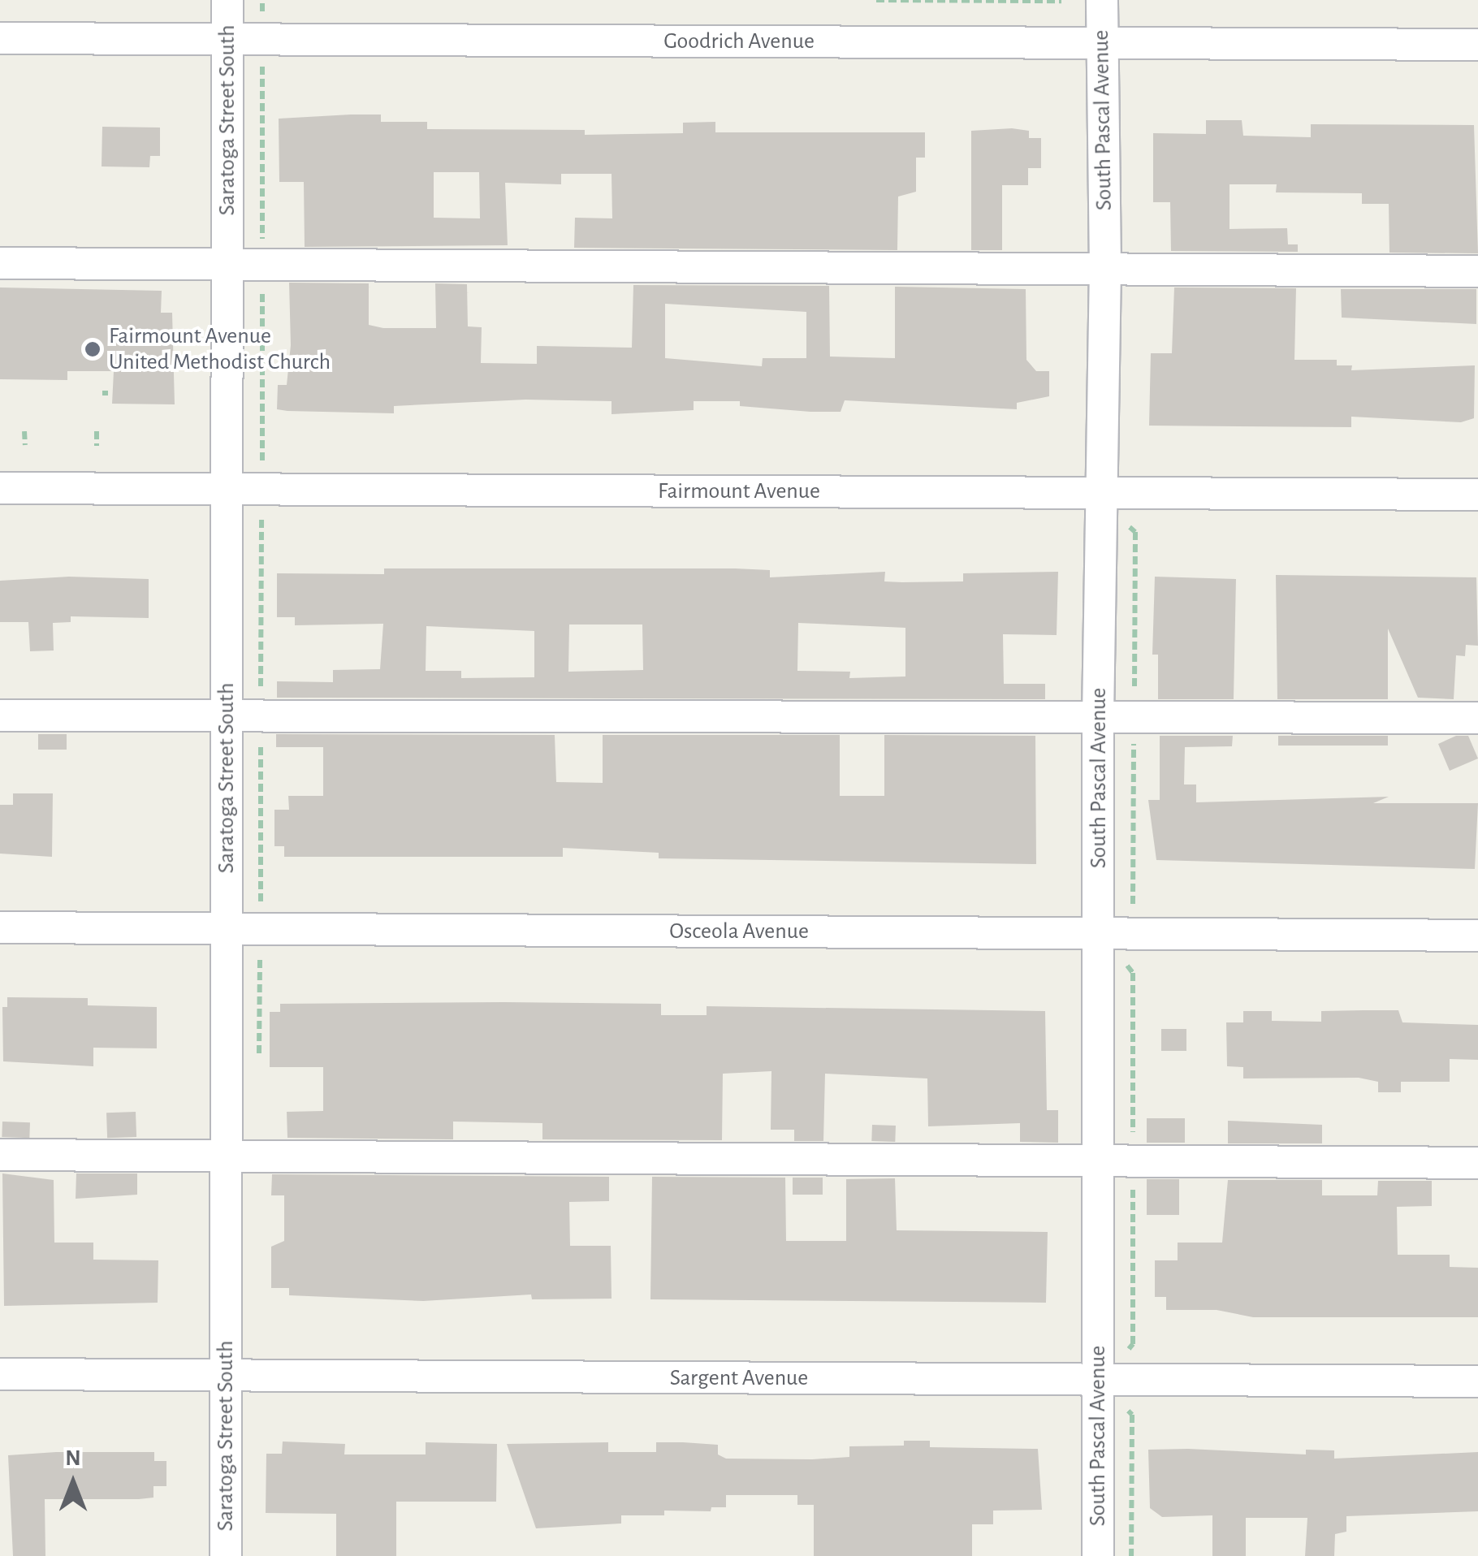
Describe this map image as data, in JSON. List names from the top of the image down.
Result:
{
  "streets": {
    "street": [
      "Goodrich Avenue",
      "Saratoga Street South",
      "South Pascal Avenue",
      "Fairmount Avenue",
      "Osceola Avenue",
      "Sargent Avenue"
    ]
  },
  "crossings": [
    ["Goodrich Avenue", "Saratoga Street South"],
    ["Goodrich Avenue", "South Pascal Avenue"],
    ["Saratoga Street South", "Fairmount Avenue"],
    ["Saratoga Street South", "Osceola Avenue"],
    ["Saratoga Street South", "Sargent Avenue"],
    ["South Pascal Avenue", "Fairmount Avenue"],
    ["South Pascal Avenue", "Osceola Avenue"],
    ["South Pascal Avenue", "Sargent Avenue"]
  ],
  "places": ["Fairmount Avenue United Methodist Church"],
  "north": "top"
}
